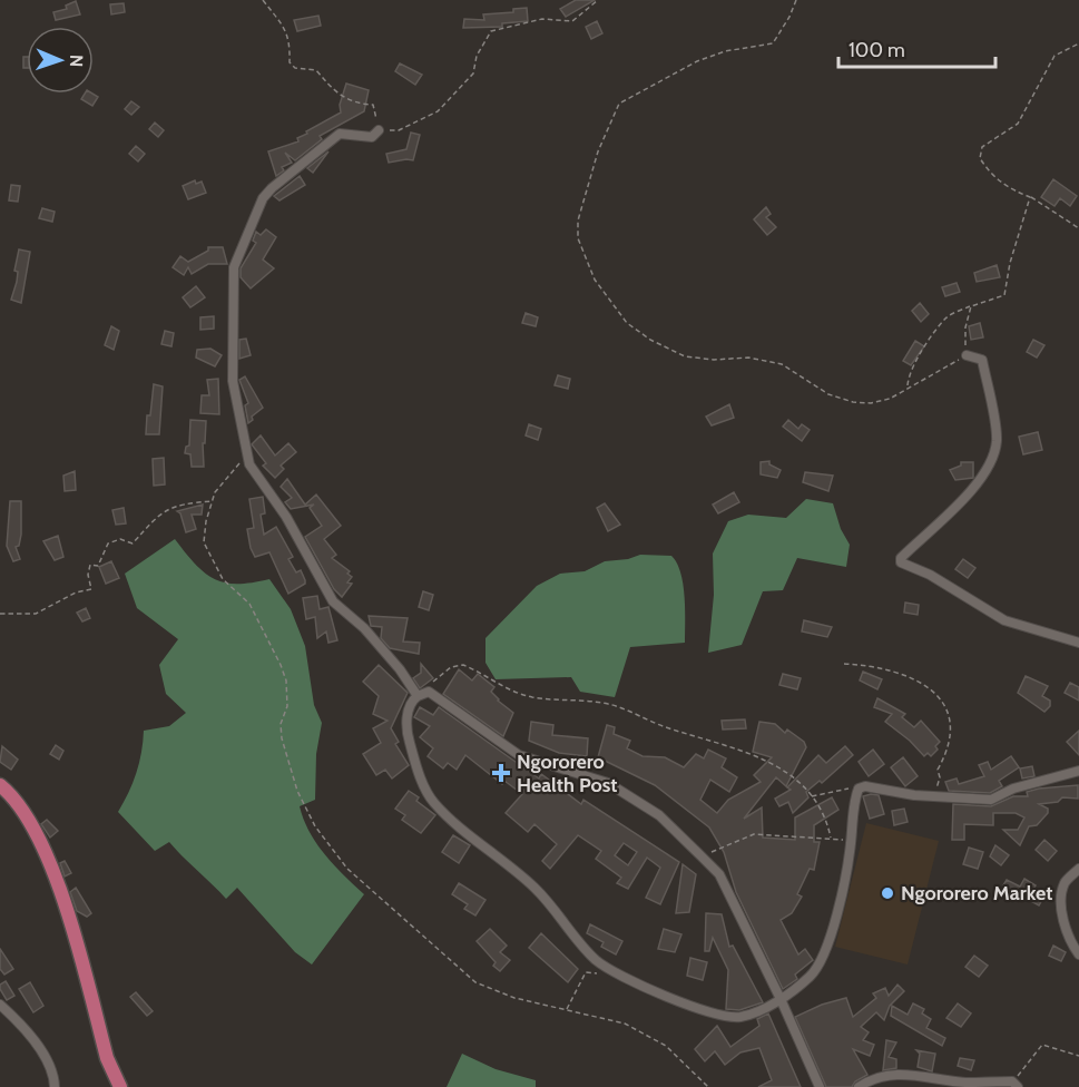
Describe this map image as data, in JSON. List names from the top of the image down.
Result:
{
  "places": {
    "health": ["Ngororero Health Post"],
    "other": ["Ngororero Market"]
  },
  "scale_bar": "100 m",
  "north": "right"
}
